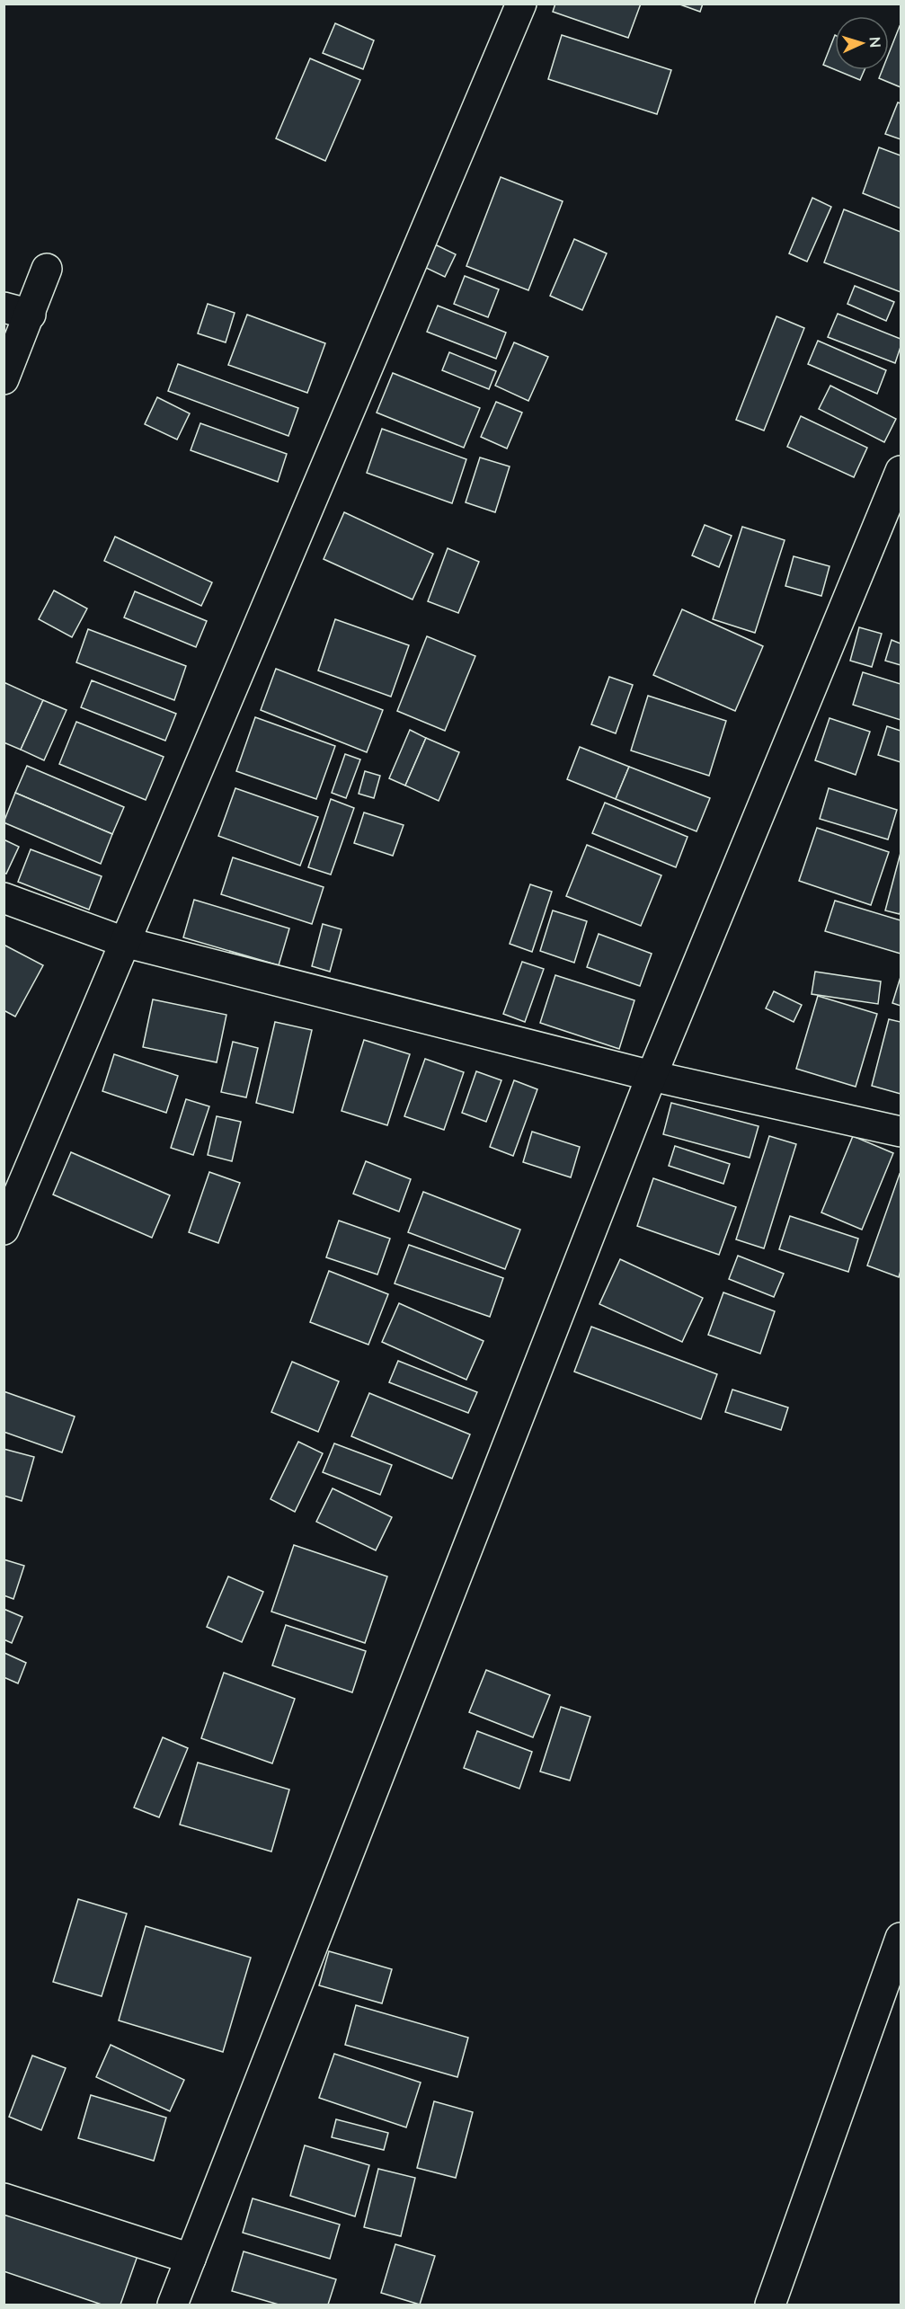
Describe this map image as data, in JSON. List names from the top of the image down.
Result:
{
  "north": "right"
}
